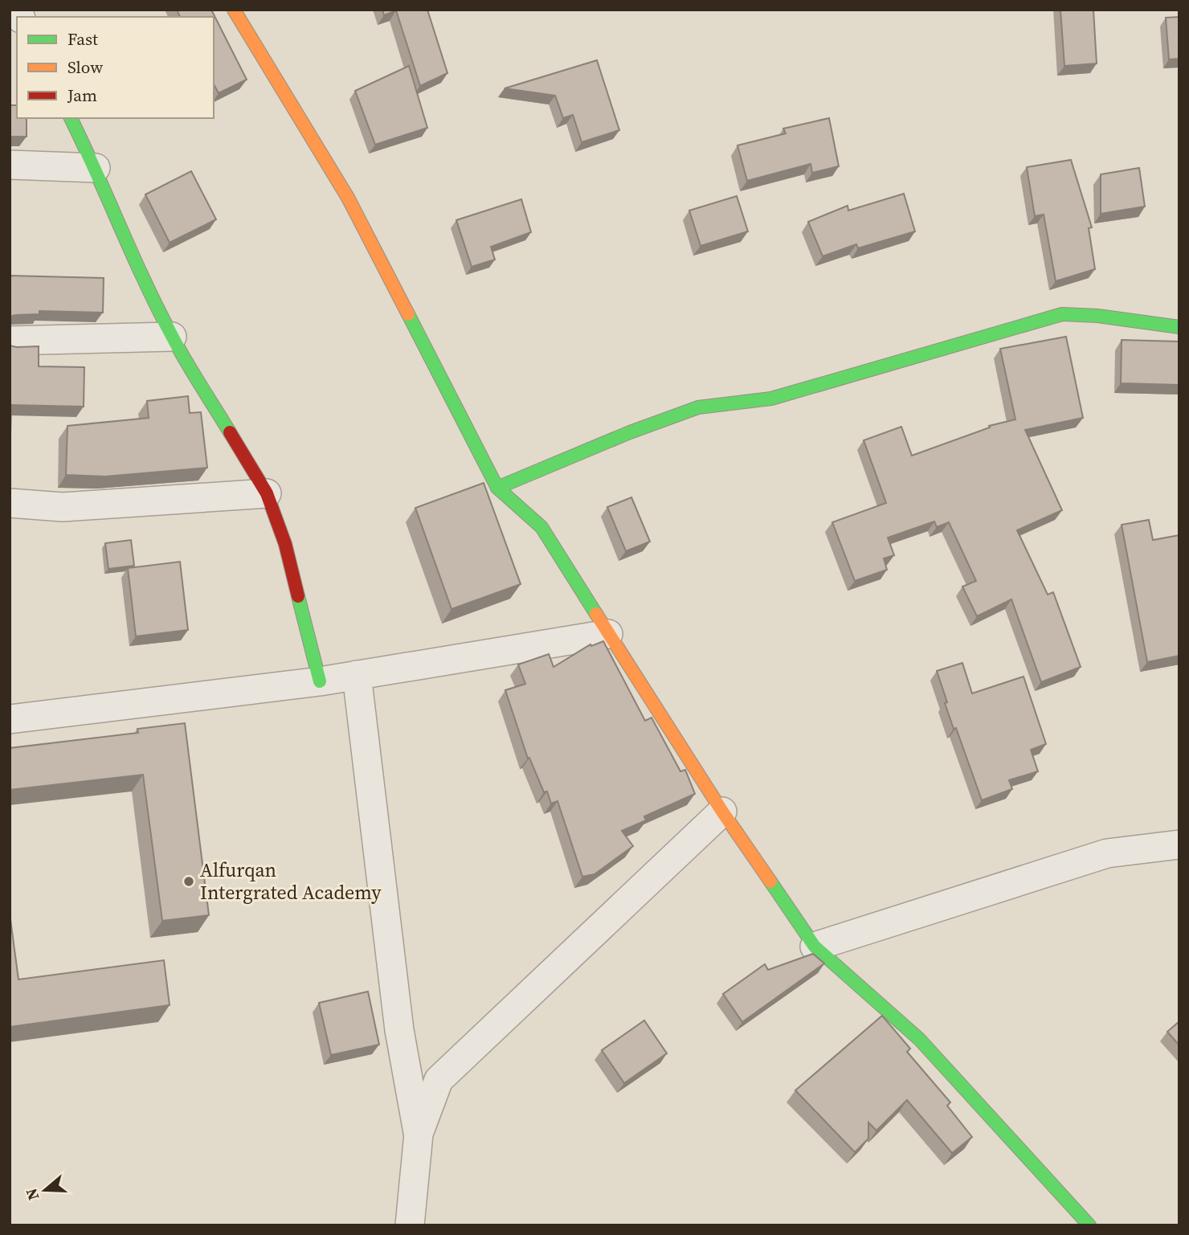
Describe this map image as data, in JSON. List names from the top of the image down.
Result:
{
  "places": ["Alfurqan Intergrated Academy"],
  "legend": ["Fast", "Slow", "Jam"],
  "north": "left"
}
